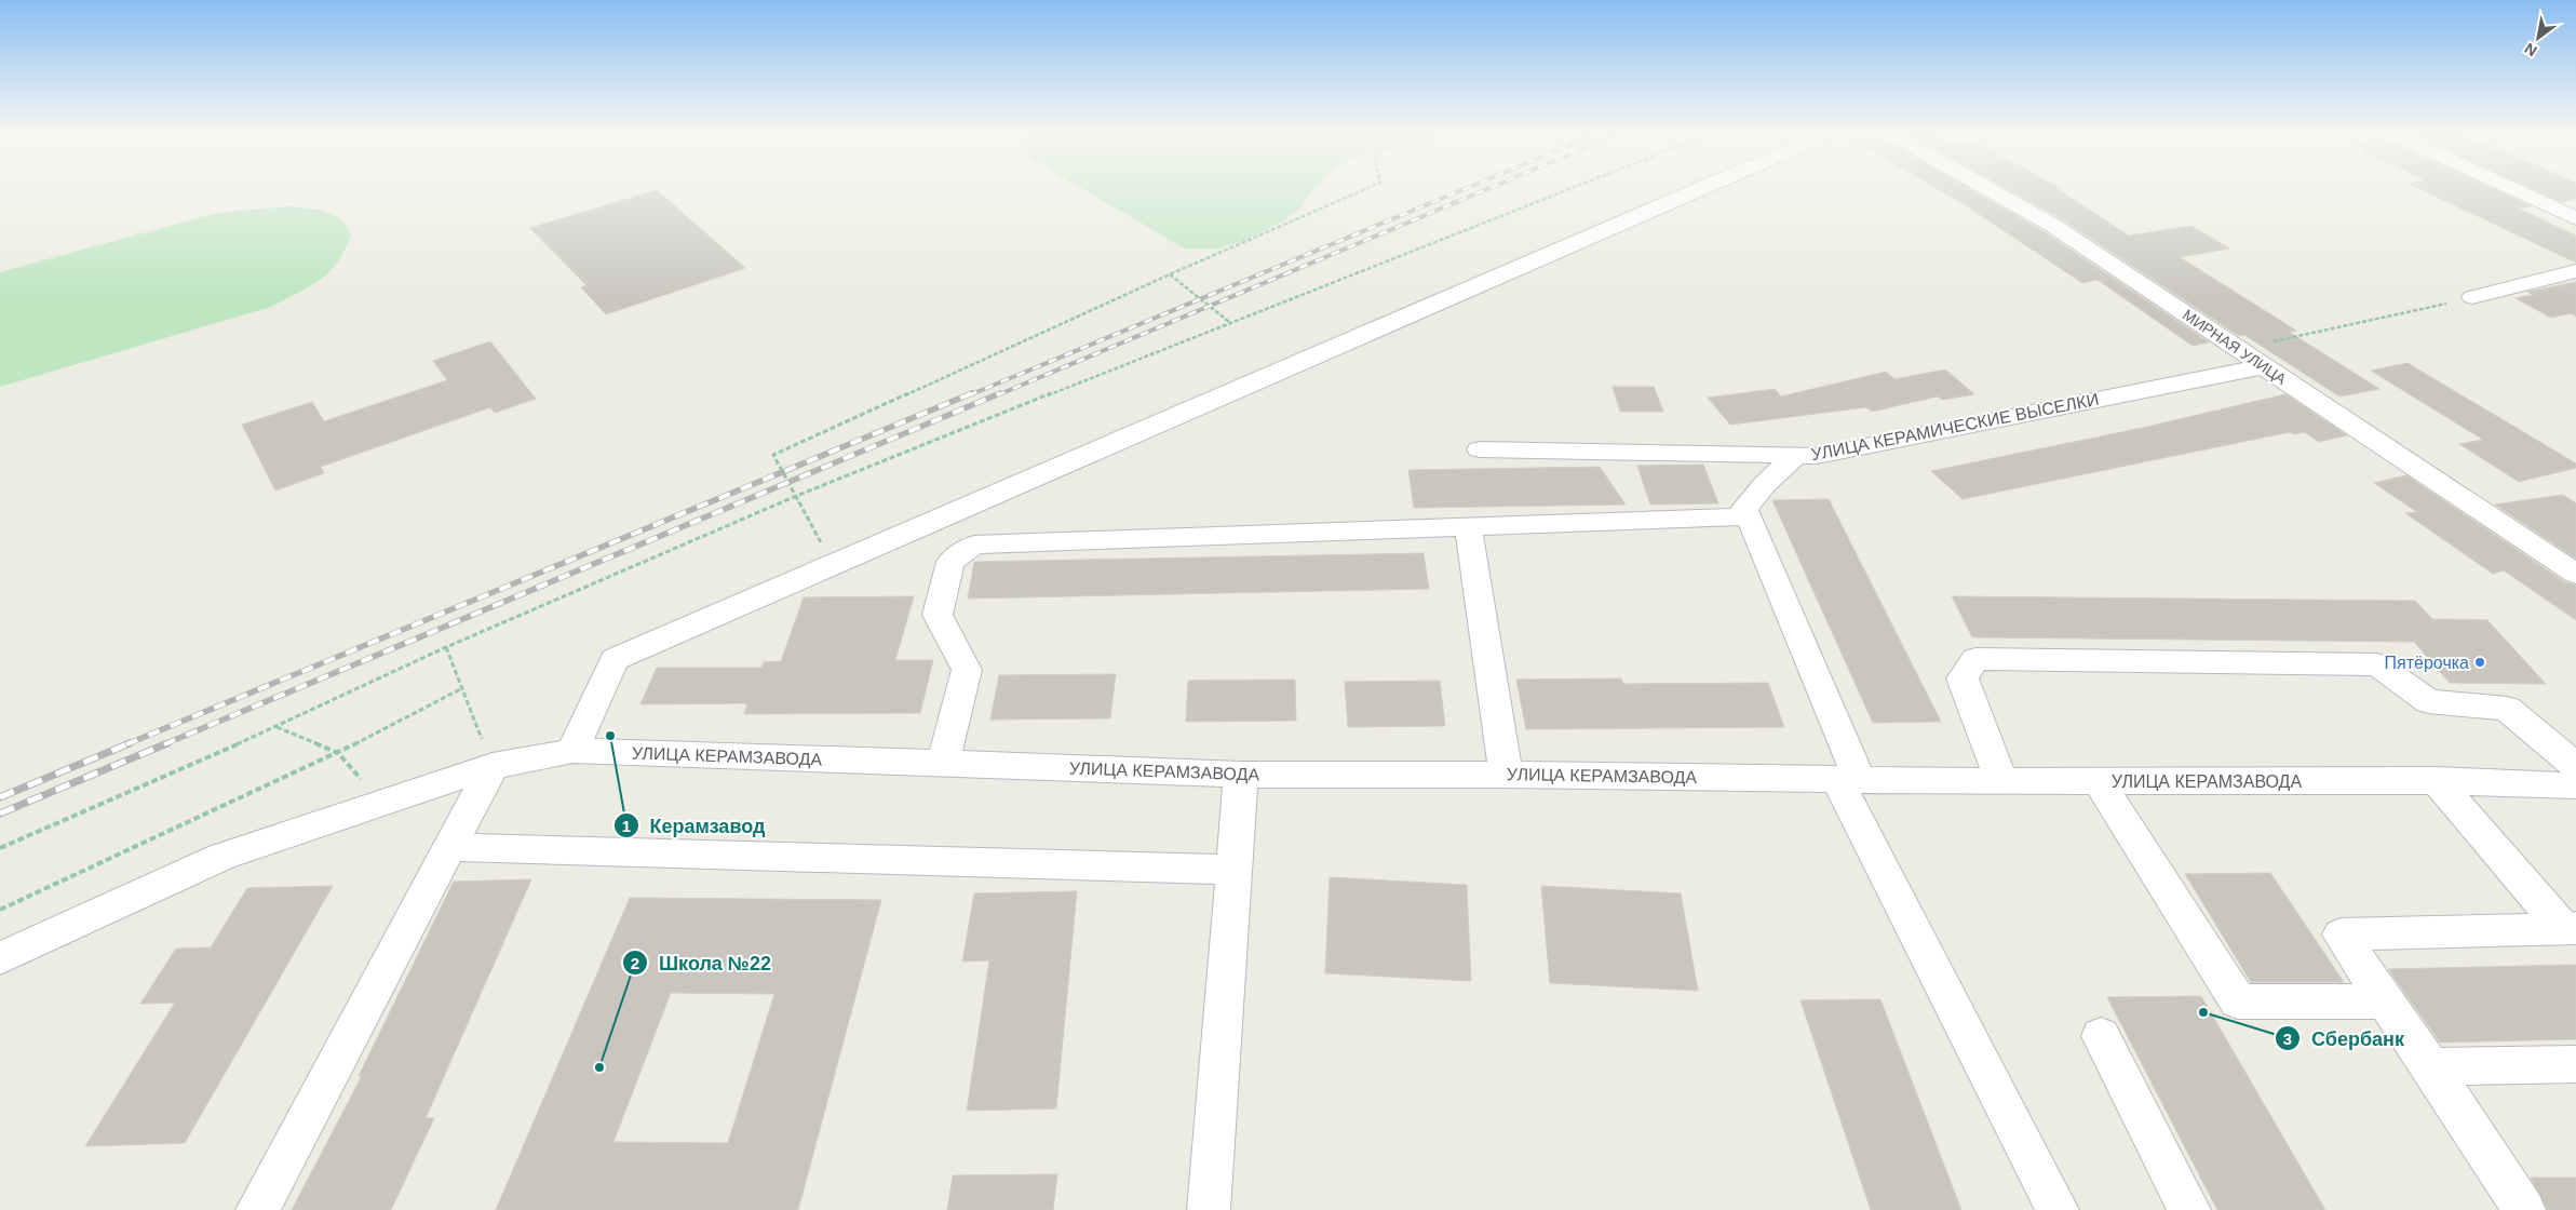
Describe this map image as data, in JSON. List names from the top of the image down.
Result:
{
  "streets": {
    "street": ["МИРНАЯ УЛИЦА", "УЛИЦА КЕРАМИЧЕСКИЕ ВЫСЕЛКИ", "УЛИЦА КЕРАМЗАВОДА"]
  },
  "crossings": [
    ["МИРНАЯ УЛИЦА", "УЛИЦА КЕРАМИЧЕСКИЕ ВЫСЕЛКИ"]
  ],
  "places": [
    "Пятёрочка",
    "Керамзавод",
    "Сбербанк",
    "Школа №22"
  ],
  "north": "bottom left"
}
